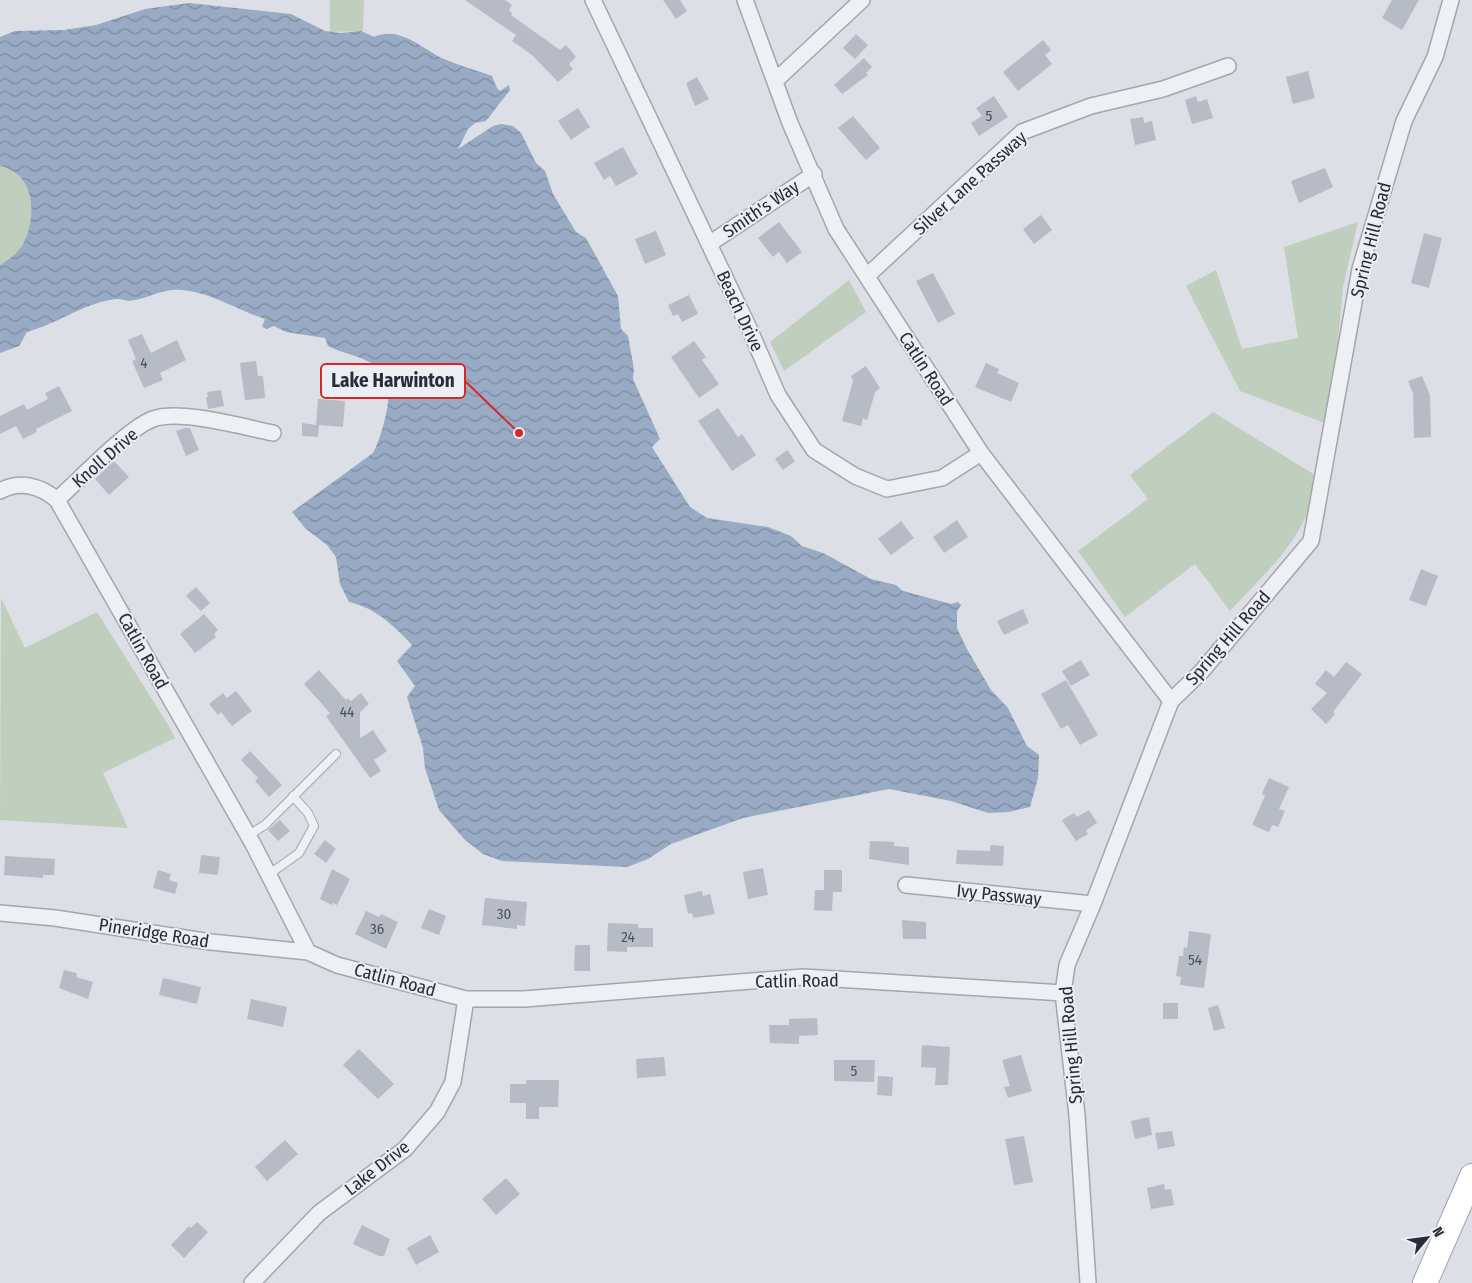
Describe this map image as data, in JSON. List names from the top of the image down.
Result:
{
  "streets": {
    "street": [
      "Silver Lane Passway",
      "Smith's Way",
      "Spring Hill Road",
      "Beach Drive",
      "Catlin Road",
      "Knoll Drive",
      "Ivy Passway",
      "Pineridge Road",
      "Lake Drive"
    ]
  },
  "crossings": [
    ["Silver Lane Passway", "Catlin Road"],
    ["Smith's Way", "Beach Drive"],
    ["Smith's Way", "Catlin Road"],
    ["Spring Hill Road", "Catlin Road"],
    ["Spring Hill Road", "Ivy Passway"],
    ["Beach Drive", "Catlin Road"],
    ["Catlin Road", "Knoll Drive"],
    ["Catlin Road", "Pineridge Road"],
    ["Catlin Road", "Lake Drive"]
  ],
  "places": ["Lake Harwinton"],
  "house_numbers": [
    "5",
    "4",
    "44",
    "30",
    "36",
    "24",
    "54",
    "5"
  ],
  "north": "top right"
}
